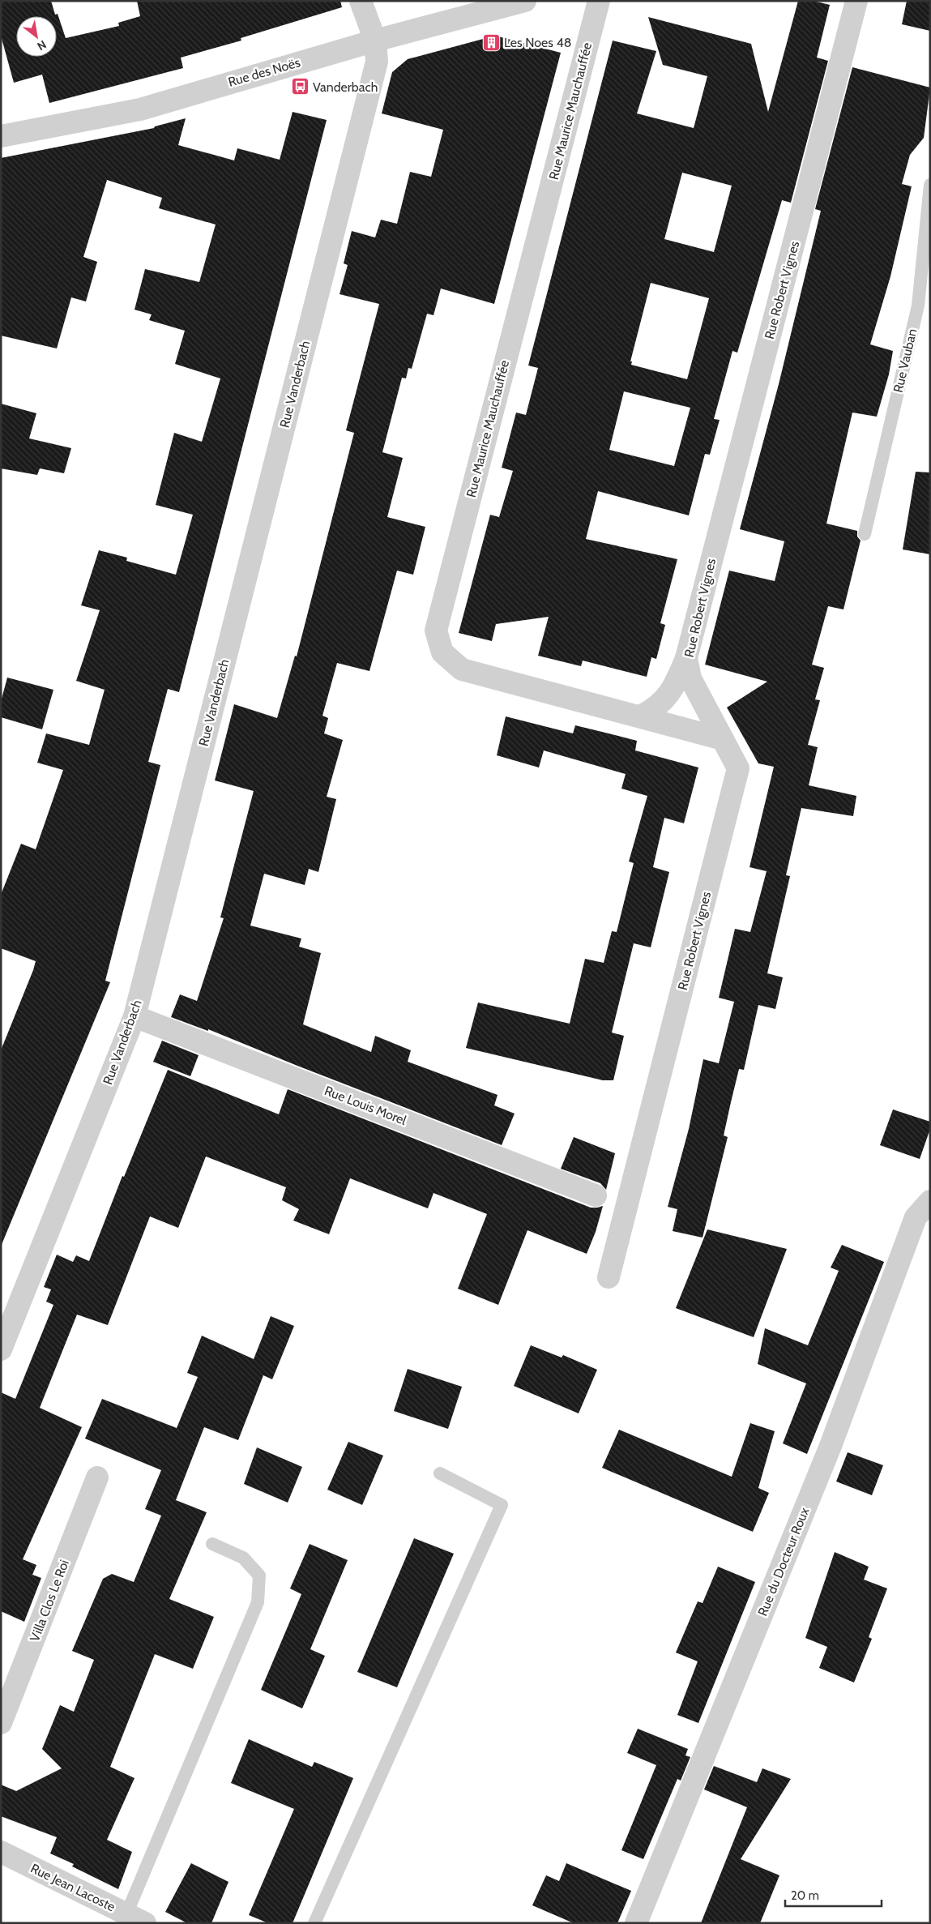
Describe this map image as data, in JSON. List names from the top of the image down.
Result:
{
  "streets": {
    "street": [
      "Rue des Noës",
      "Rue Maurice Mauchauffée",
      "Rue Robert Vignes",
      "Rue Vanderbach",
      "Rue Louis Morel",
      "Rue du Docteur Roux",
      "Villa Clos Le Roi",
      "Rue Jean Lacoste"
    ],
    "lane": ["Rue Vauban"]
  },
  "crossings": [
    ["Rue des Noës", "Rue Vanderbach"],
    ["Rue Maurice Mauchauffée", "Rue Robert Vignes"],
    ["Rue Vanderbach", "Rue Louis Morel"]
  ],
  "places": {
    "building": ["Les Noes 48"],
    "bus stop": ["Vanderbach"]
  },
  "scale_bar": "20 m",
  "north": "bottom right"
}
